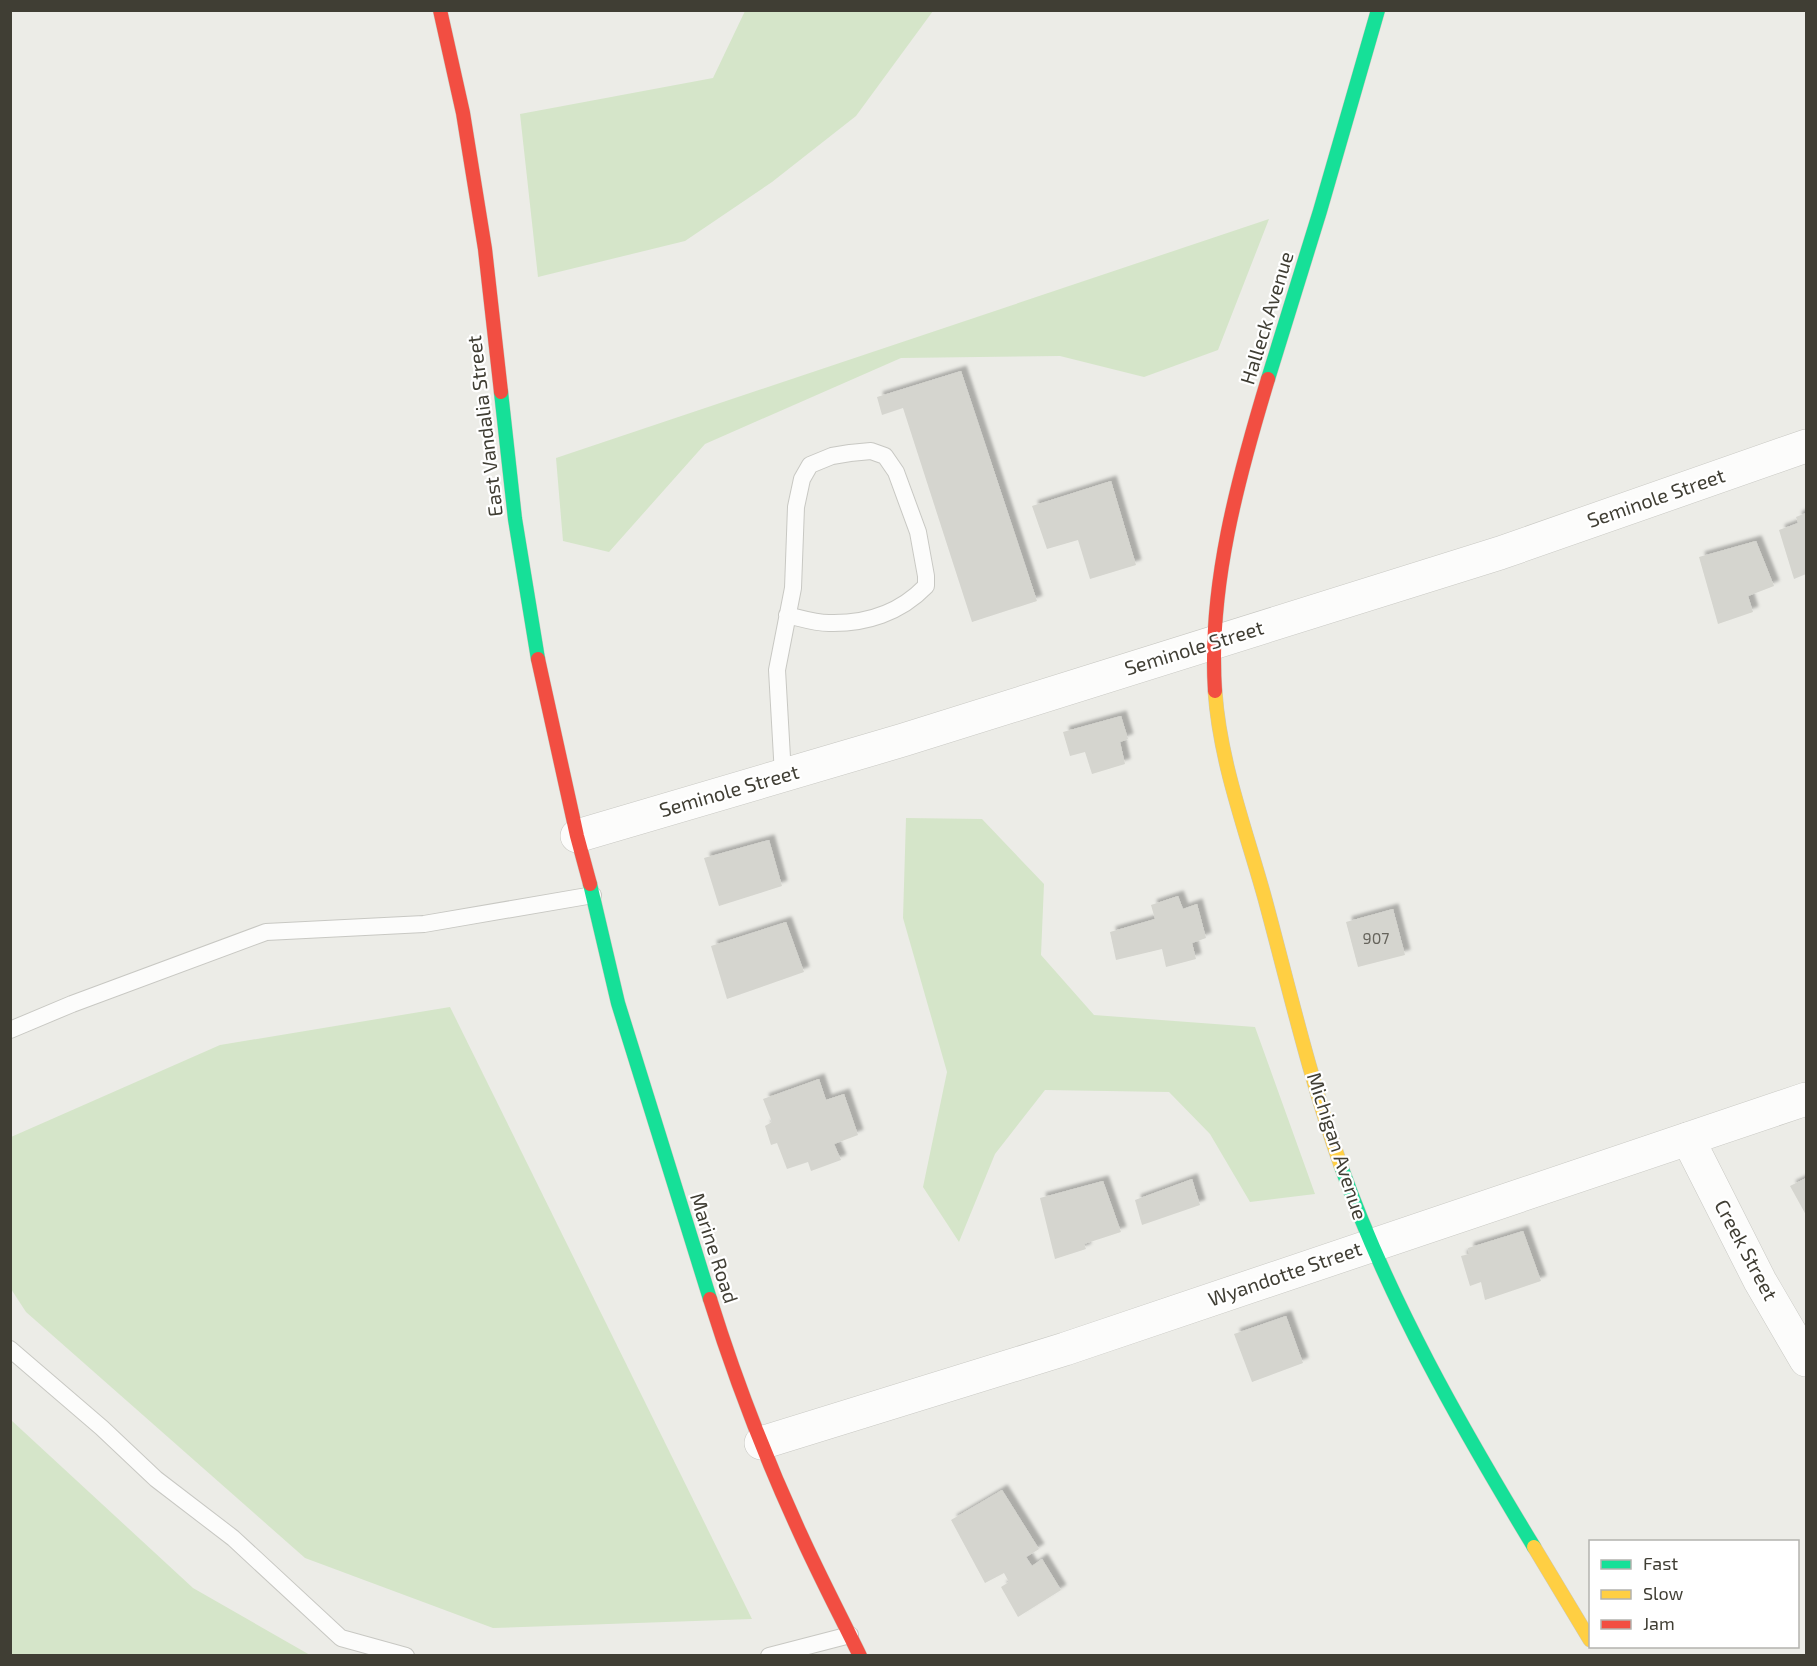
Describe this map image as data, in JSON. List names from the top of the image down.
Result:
{
  "streets": {
    "street": [
      "Halleck Avenue",
      "East Vandalia Street",
      "Seminole Street",
      "Michigan Avenue",
      "Marine Road",
      "Creek Street",
      "Wyandotte Street"
    ]
  },
  "crossings": [
    ["Halleck Avenue", "Seminole Street"],
    ["Halleck Avenue", "Michigan Avenue"],
    ["East Vandalia Street", "Seminole Street"],
    ["East Vandalia Street", "Marine Road"],
    ["Seminole Street", "Michigan Avenue"],
    ["Seminole Street", "Marine Road"],
    ["Michigan Avenue", "Wyandotte Street"],
    ["Marine Road", "Wyandotte Street"],
    ["Creek Street", "Wyandotte Street"]
  ],
  "house_numbers": ["907"],
  "legend": ["Fast", "Slow", "Jam"]
}
